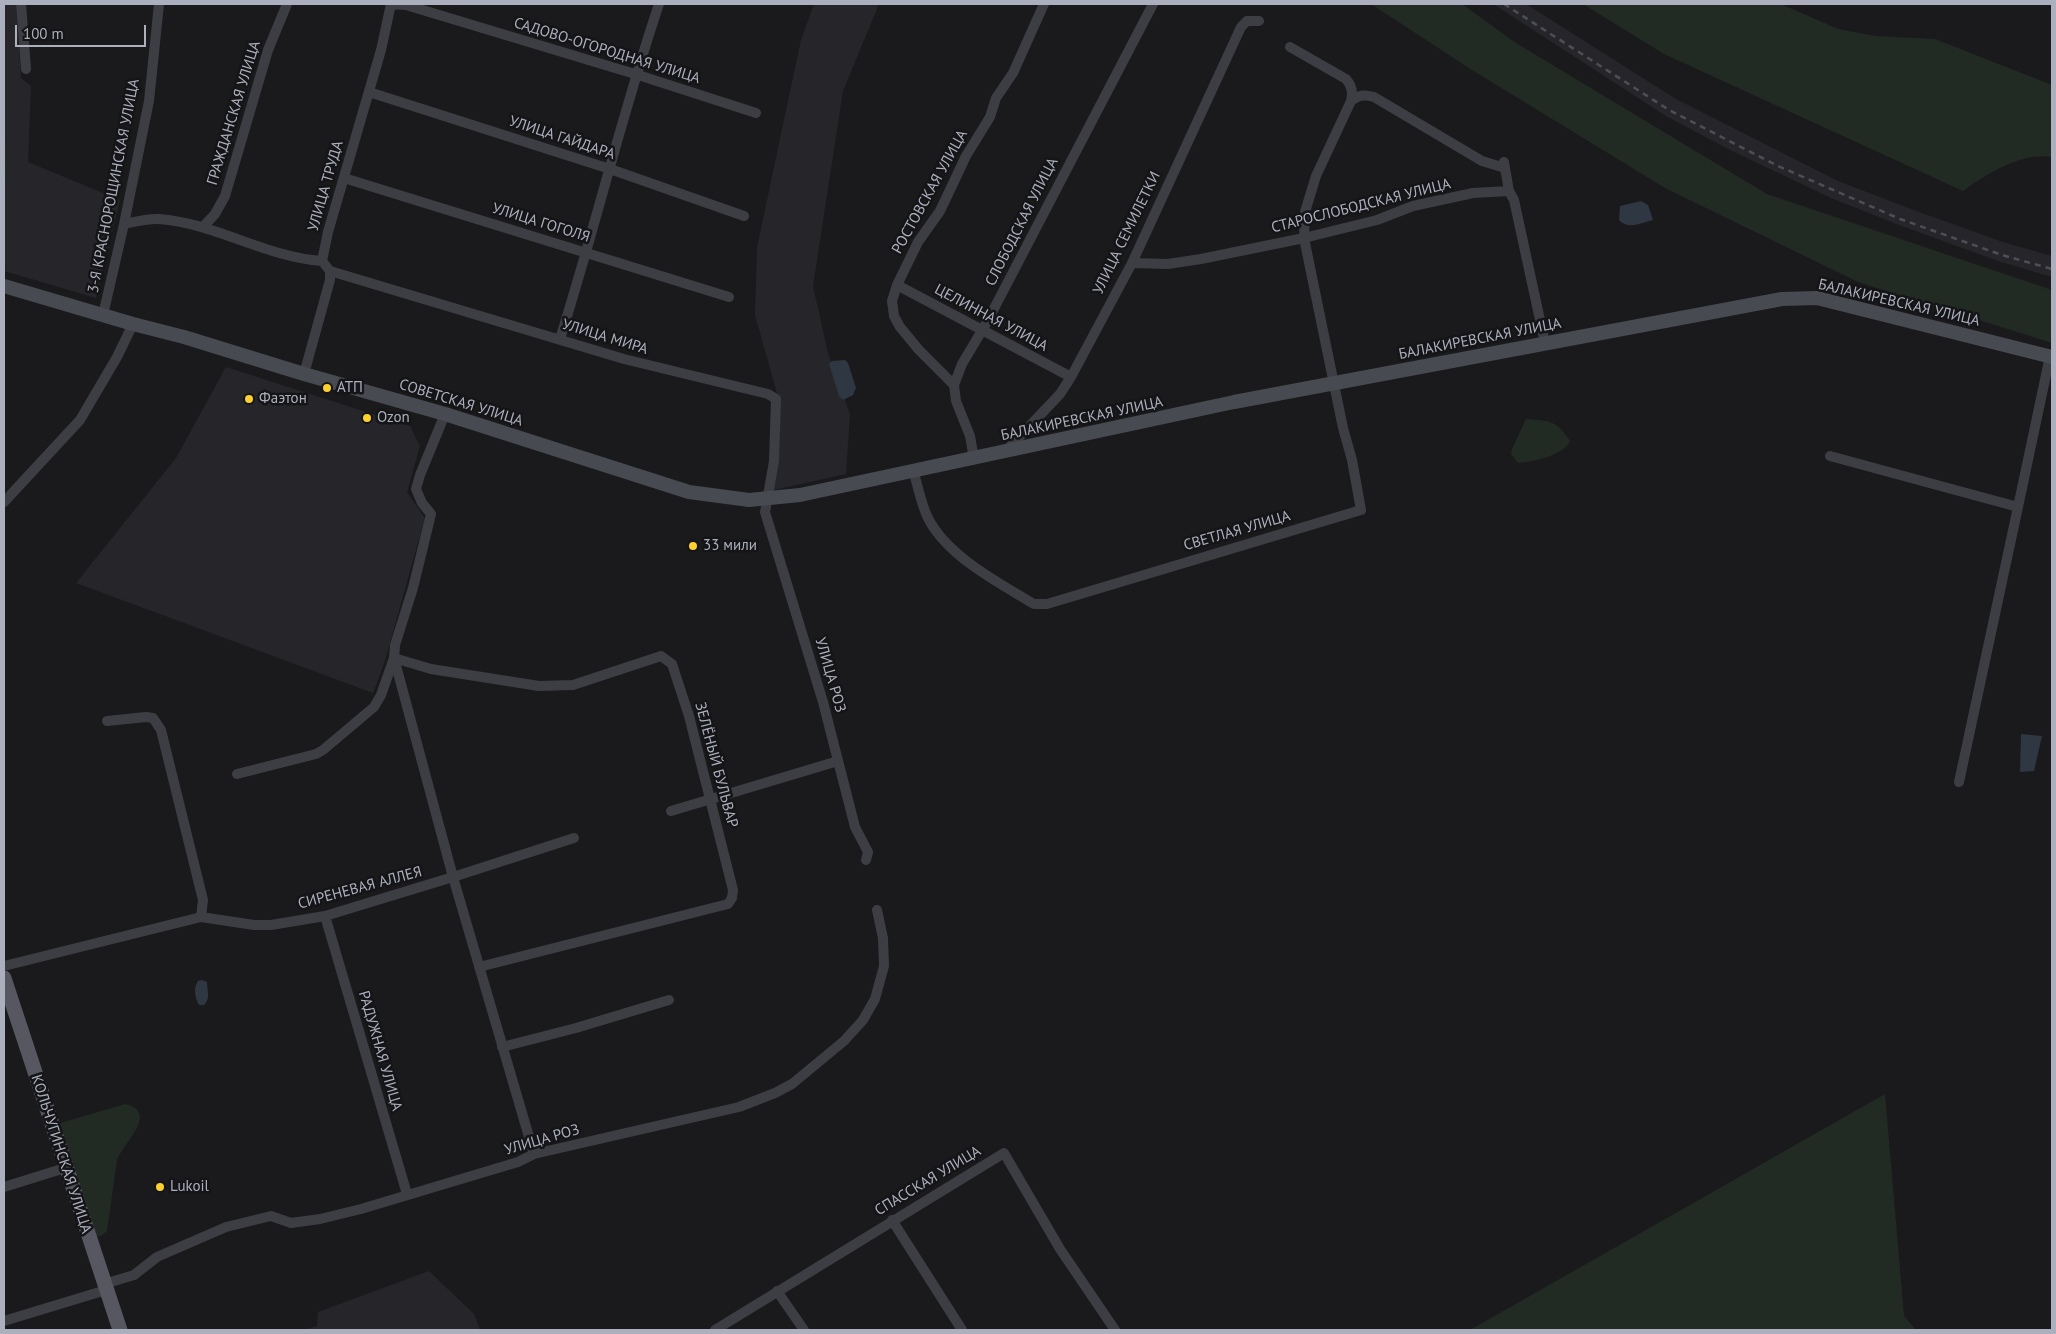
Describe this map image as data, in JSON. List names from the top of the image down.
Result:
{
  "streets": {
    "main road": ["КОЛЬЧУГИНСКАЯ УЛИЦА"],
    "street": [
      "САДОВО-ОГОРОДНАЯ УЛИЦА",
      "ГРАЖДАНСКАЯ УЛИЦА",
      "УЛИЦА ГАЙДАРА",
      "3-Я КРАСНОРОЩИНСКАЯ УЛИЦА",
      "УЛИЦА ТРУДА",
      "РОСТОВСКАЯ УЛИЦА",
      "СТАРОСЛОБОДСКАЯ УЛИЦА",
      "СЛОБОДСКАЯ УЛИЦА",
      "УЛИЦА ГОГОЛЯ",
      "УЛИЦА СЕМИЛЕТКИ",
      "БАЛАКИРЕВСКАЯ УЛИЦА",
      "ЦЕЛИННАЯ УЛИЦА",
      "УЛИЦА МИРА",
      "СОВЕТСКАЯ УЛИЦА",
      "СВЕТЛАЯ УЛИЦА",
      "УЛИЦА РОЗ",
      "ЗЕЛЁНЫЙ БУЛЬВАР",
      "СИРЕНЕВАЯ АЛЛЕЯ",
      "РАДУЖНАЯ УЛИЦА",
      "СПАССКАЯ УЛИЦА"
    ]
  },
  "crossings": [
    ["САДОВО-ОГОРОДНАЯ УЛИЦА", "УЛИЦА ТРУДА"],
    ["УЛИЦА ГАЙДАРА", "УЛИЦА ТРУДА"],
    ["3-Я КРАСНОРОЩИНСКАЯ УЛИЦА", "СОВЕТСКАЯ УЛИЦА"],
    ["УЛИЦА ТРУДА", "УЛИЦА ГОГОЛЯ"],
    ["РОСТОВСКАЯ УЛИЦА", "СЛОБОДСКАЯ УЛИЦА"],
    ["РОСТОВСКАЯ УЛИЦА", "ЦЕЛИННАЯ УЛИЦА"],
    ["СТАРОСЛОБОДСКАЯ УЛИЦА", "УЛИЦА СЕМИЛЕТКИ"],
    ["СТАРОСЛОБОДСКАЯ УЛИЦА", "СВЕТЛАЯ УЛИЦА"],
    ["СЛОБОДСКАЯ УЛИЦА", "ЦЕЛИННАЯ УЛИЦА"],
    ["УЛИЦА СЕМИЛЕТКИ", "БАЛАКИРЕВСКАЯ УЛИЦА"],
    ["УЛИЦА СЕМИЛЕТКИ", "ЦЕЛИННАЯ УЛИЦА"],
    ["БАЛАКИРЕВСКАЯ УЛИЦА", "СОВЕТСКАЯ УЛИЦА"],
    ["БАЛАКИРЕВСКАЯ УЛИЦА", "СВЕТЛАЯ УЛИЦА"],
    ["УЛИЦА МИРА", "СОВЕТСКАЯ УЛИЦА"],
    ["УЛИЦА МИРА", "УЛИЦА РОЗ"],
    ["СОВЕТСКАЯ УЛИЦА", "СВЕТЛАЯ УЛИЦА"],
    ["СОВЕТСКАЯ УЛИЦА", "УЛИЦА РОЗ"],
    ["УЛИЦА РОЗ", "РАДУЖНАЯ УЛИЦА"],
    ["УЛИЦА РОЗ", "КОЛЬЧУГИНСКАЯ УЛИЦА"],
    ["СИРЕНЕВАЯ АЛЛЕЯ", "РАДУЖНАЯ УЛИЦА"]
  ],
  "places": [
    "АТП",
    "Фаэтон",
    "Ozon",
    "33 мили",
    "Lukoil"
  ],
  "scale_bar": "100 m"
}
